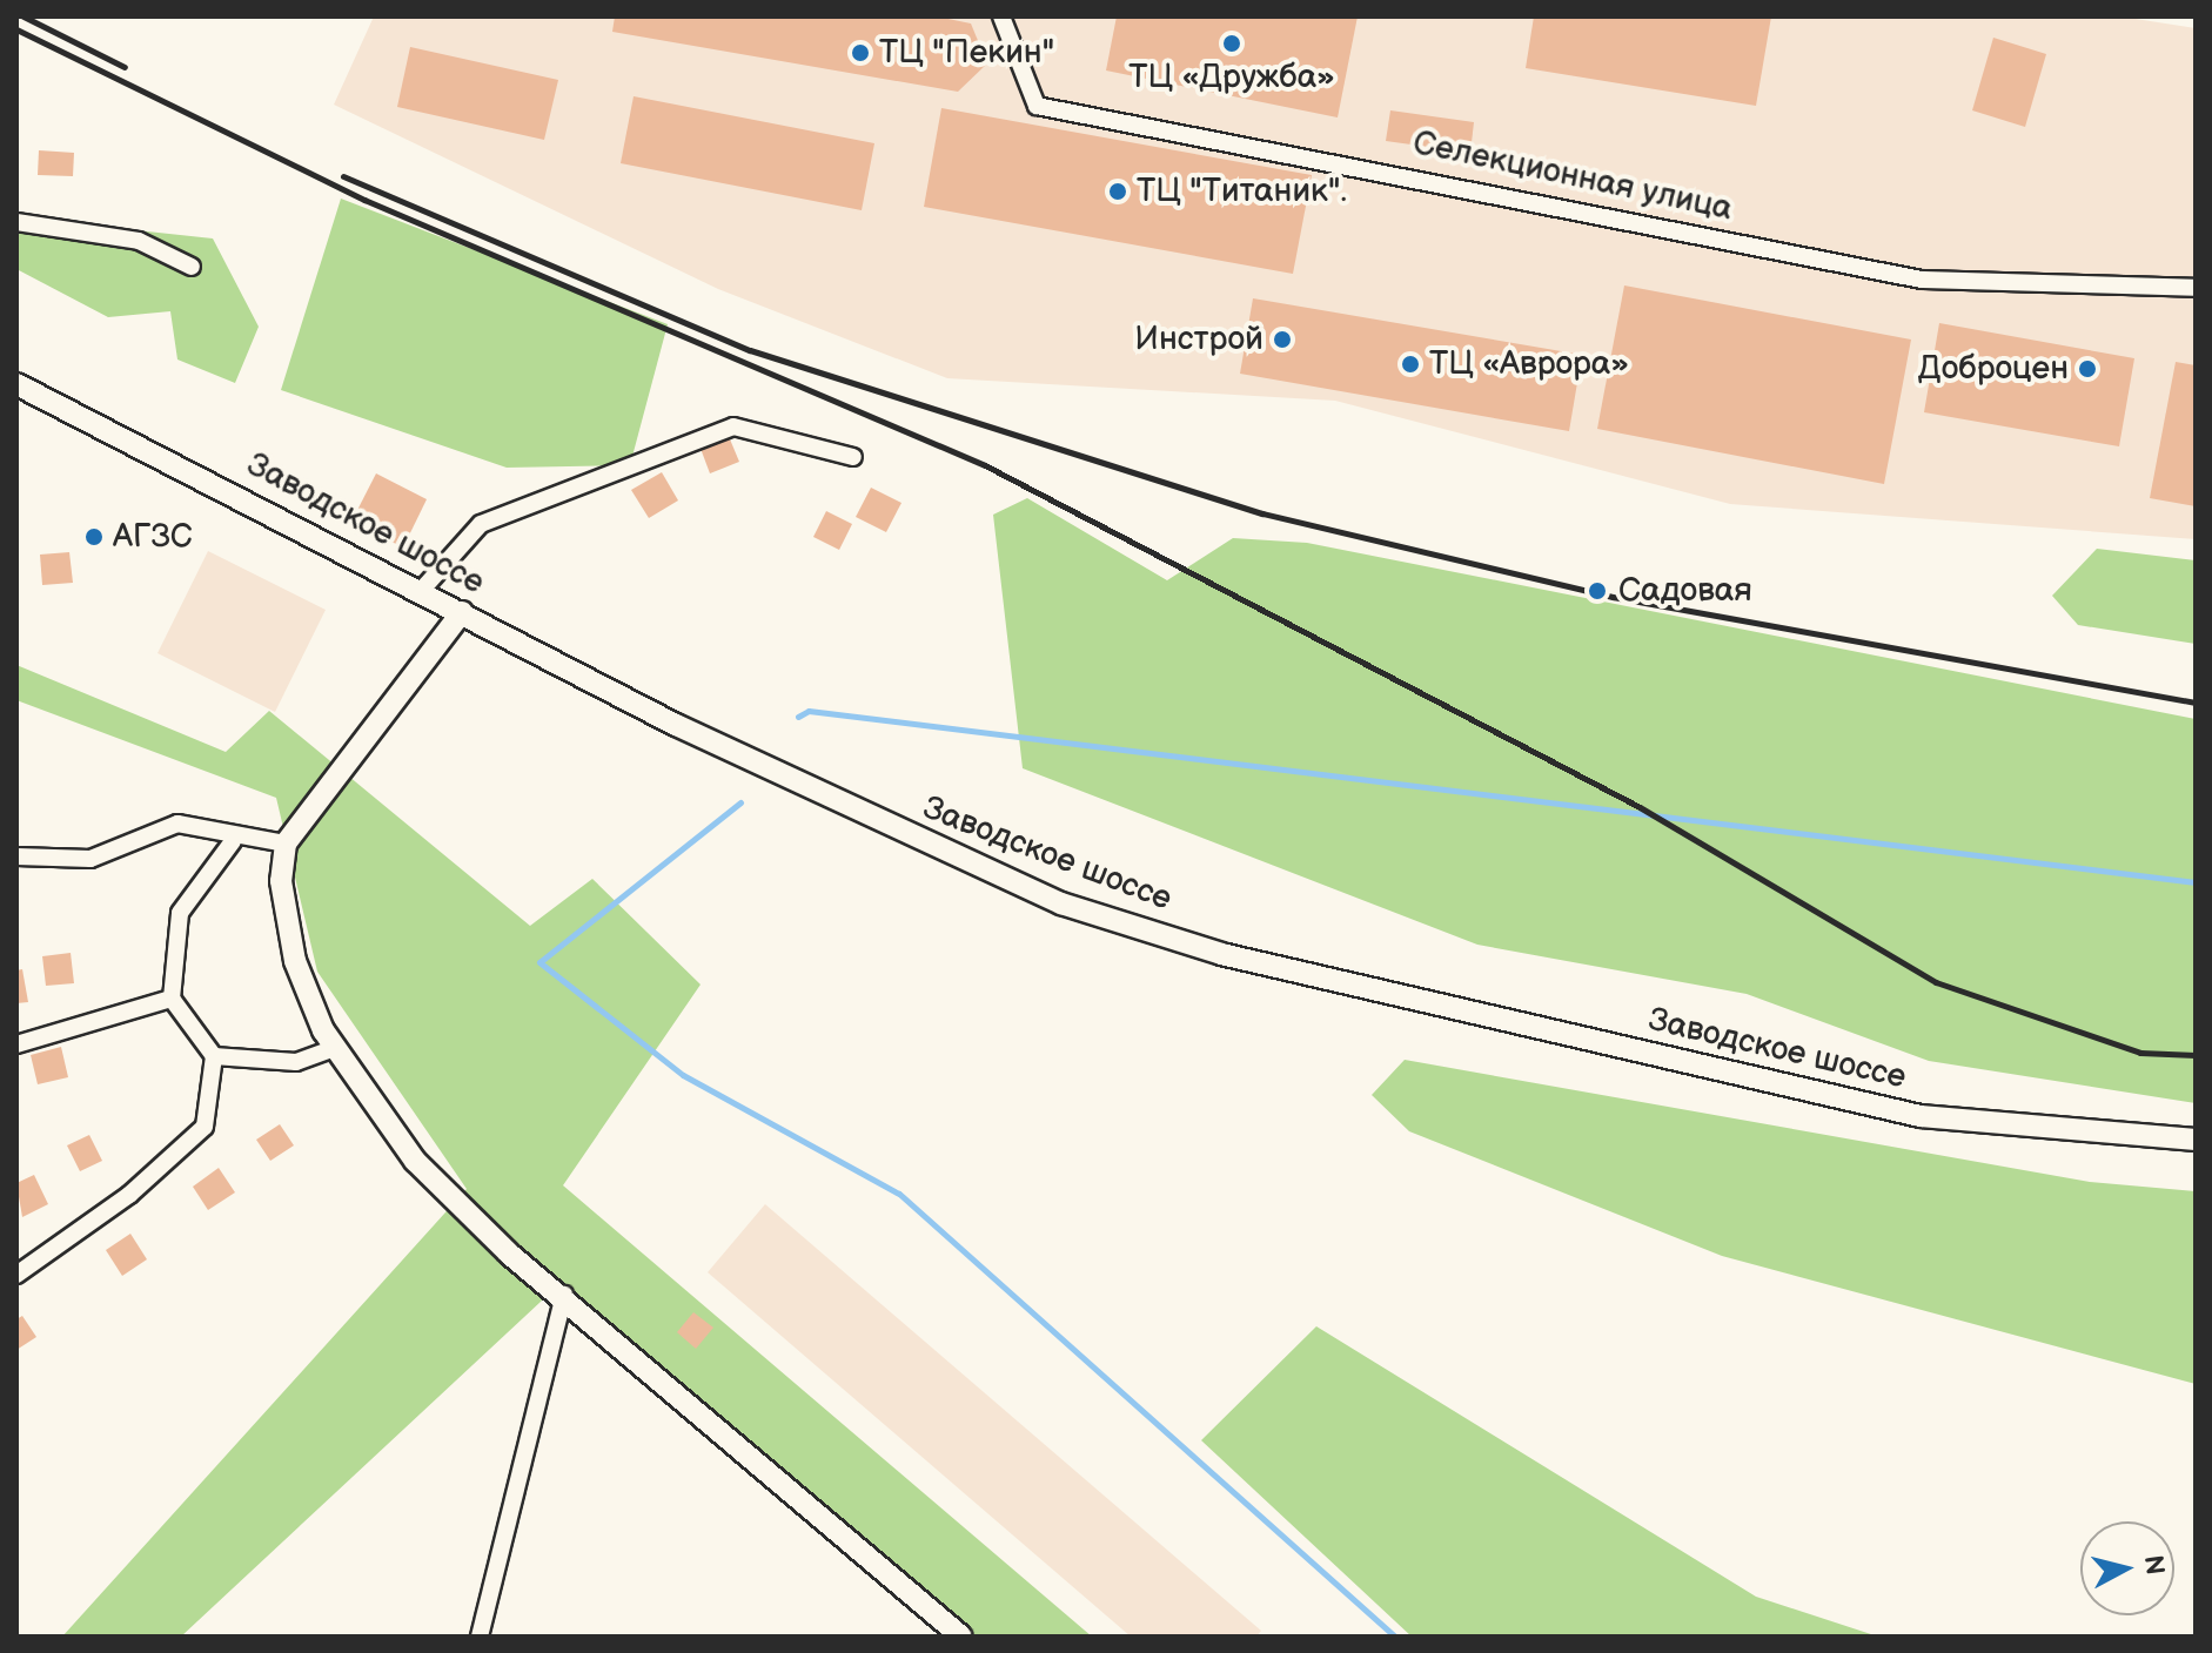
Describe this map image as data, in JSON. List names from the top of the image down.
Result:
{
  "streets": {
    "main road": ["Заводское шоссе"],
    "street": ["Селекционная улица"]
  },
  "places": [
    "ТЦ «Дружба»",
    "ТЦ \"Пекин\"",
    "ТЦ \"Титаник\".",
    "Инстрой",
    "ТЦ «Аврора»",
    "Доброцен",
    "АГЗС",
    "Садовая"
  ],
  "north": "right"
}
